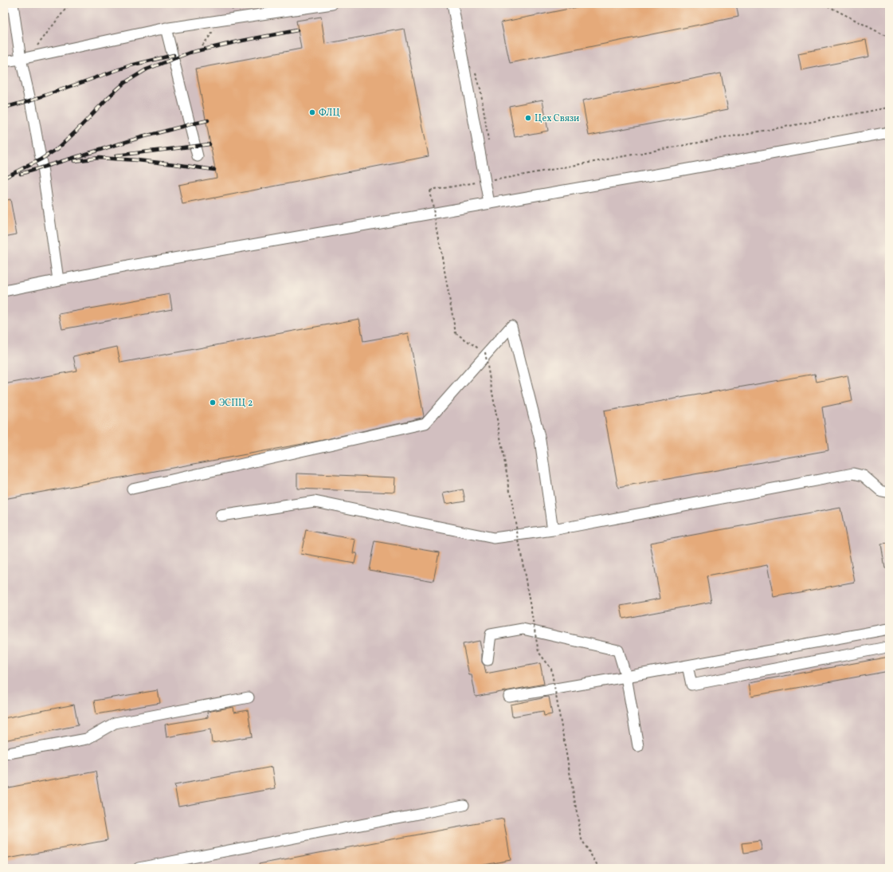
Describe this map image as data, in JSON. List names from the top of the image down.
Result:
{
  "places": ["ФЛЦ", "Цех Связи", "ЭСПЦ 2"]
}
